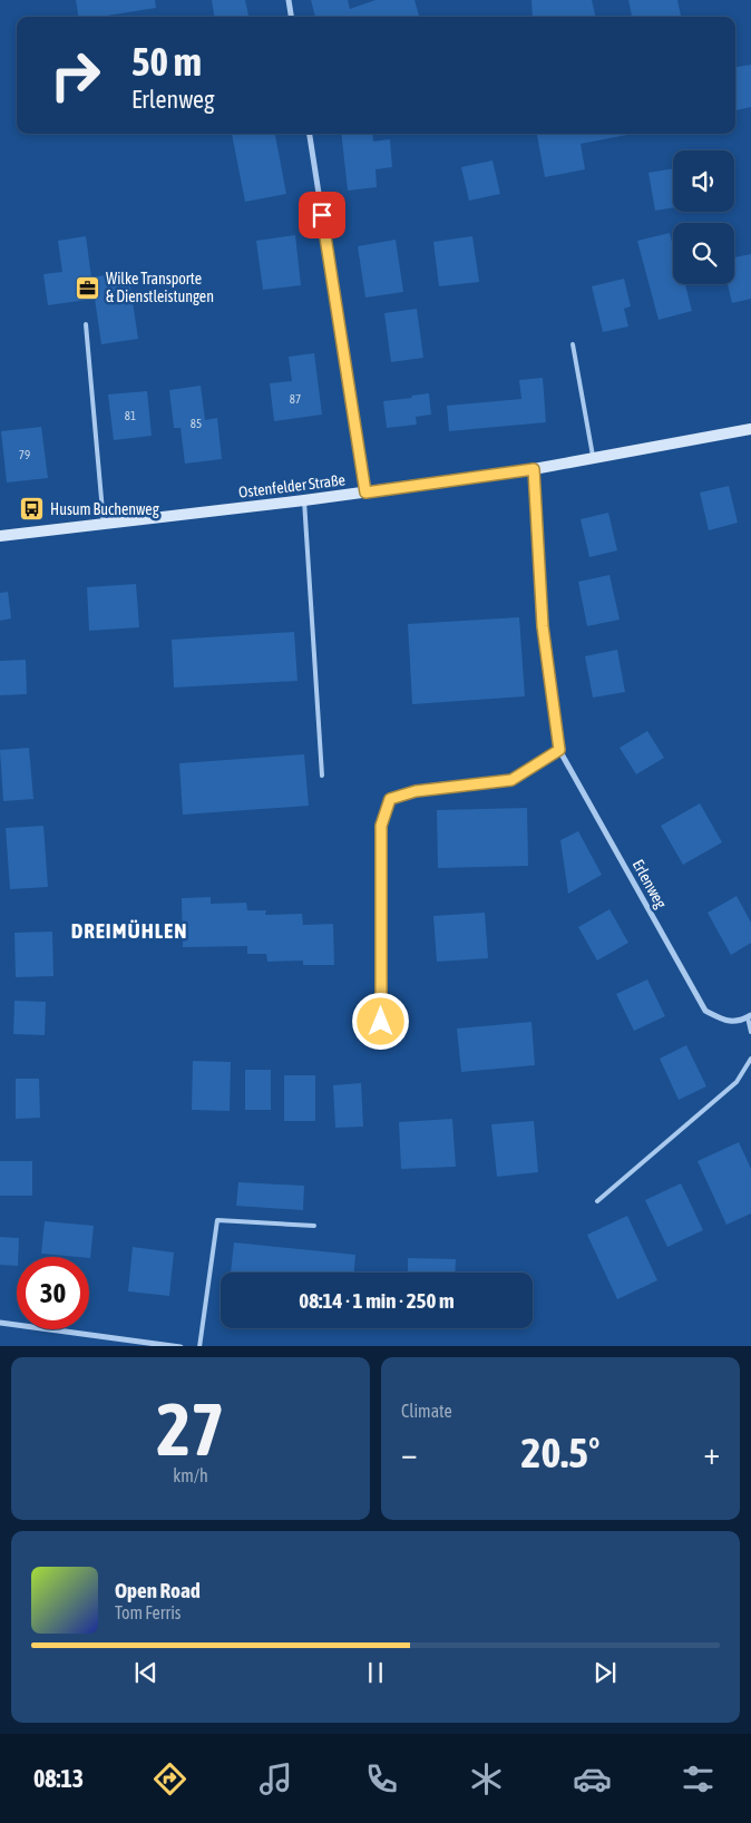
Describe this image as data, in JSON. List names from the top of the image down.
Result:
{
  "streets": {
    "main road": ["Ostenfelder Straße"],
    "street": ["Erlenweg"]
  },
  "crossings": [
    ["Ostenfelder Straße", "Erlenweg"]
  ],
  "districts": ["DREIMÜHLEN"],
  "places": {
    "office": ["Wilke Transporte & Dienstleistungen"],
    "bus stop": ["Husum Buchenweg"]
  },
  "house_numbers": [
    "87",
    "81",
    "85",
    "79"
  ],
  "page": {
    "turn": ["50 m", "Erlenweg"],
    "limit": "30",
    "trip": "08:14 · 1 min · 250 m",
    "tile": [
      ["27", "km/h"],
      "Climate"
    ],
    "heat": ["−", "20.5°", "+"],
    "song": ["Open Road", "Tom Ferris"],
    "tabs": "08:13"
  }
}
